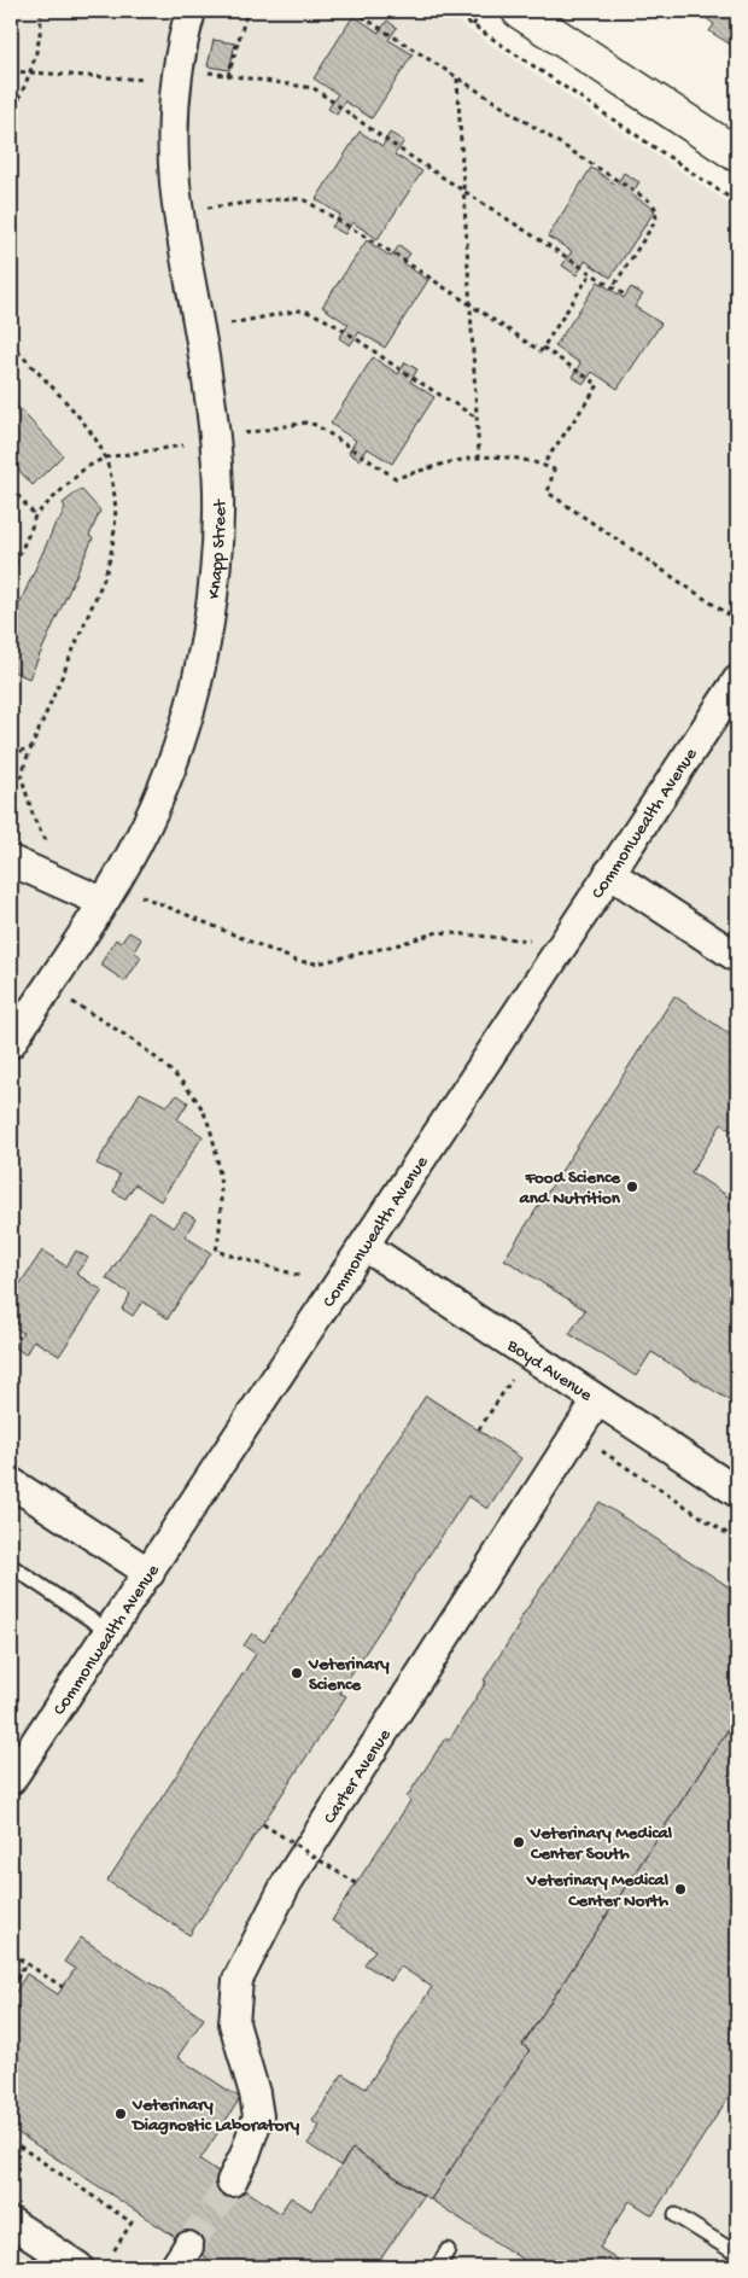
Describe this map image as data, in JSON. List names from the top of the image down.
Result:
{
  "streets": {
    "street": [
      "Knapp Street",
      "Commonwealth Avenue",
      "Boyd Avenue",
      "Carter Avenue"
    ]
  },
  "crossings": [
    ["Commonwealth Avenue", "Boyd Avenue"],
    ["Boyd Avenue", "Carter Avenue"]
  ],
  "places": [
    "Food Science and Nutrition",
    "Veterinary Science",
    "Veterinary Medical Center South",
    "Veterinary Medical Center North",
    "Veterinary Diagnostic Laboratory"
  ]
}
